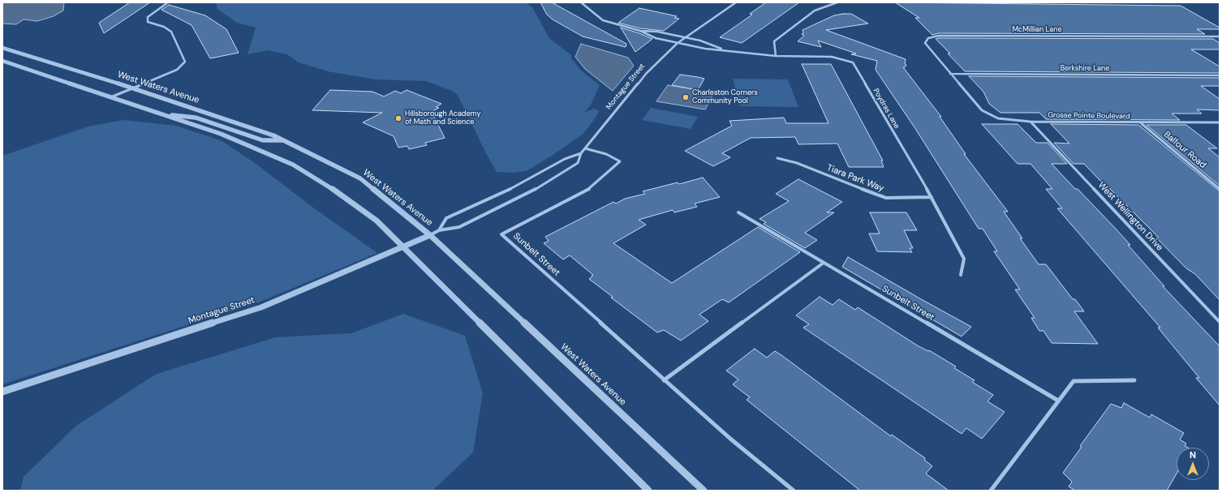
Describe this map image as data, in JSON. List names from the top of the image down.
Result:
{
  "streets": {
    "street": [
      "McMillian Lane",
      "Berkshire Lane",
      "Montague Street",
      "West Waters Avenue",
      "Poydras Lane",
      "Grosse Pointe Boulevard",
      "Balfour Road",
      "Tiara Park Way",
      "West Wellington Drive",
      "Sunbelt Street"
    ]
  },
  "crossings": [
    ["McMillian Lane", "Berkshire Lane"],
    ["McMillian Lane", "Grosse Pointe Boulevard"],
    ["Montague Street", "West Waters Avenue"],
    ["Montague Street", "Poydras Lane"],
    ["Montague Street", "Sunbelt Street"],
    ["Poydras Lane", "Tiara Park Way"],
    ["Grosse Pointe Boulevard", "Balfour Road"],
    ["Grosse Pointe Boulevard", "West Wellington Drive"]
  ],
  "places": ["Charleston Corners Community Pool", "Hillsborough Academy of Math and Science"],
  "north": "top"
}
